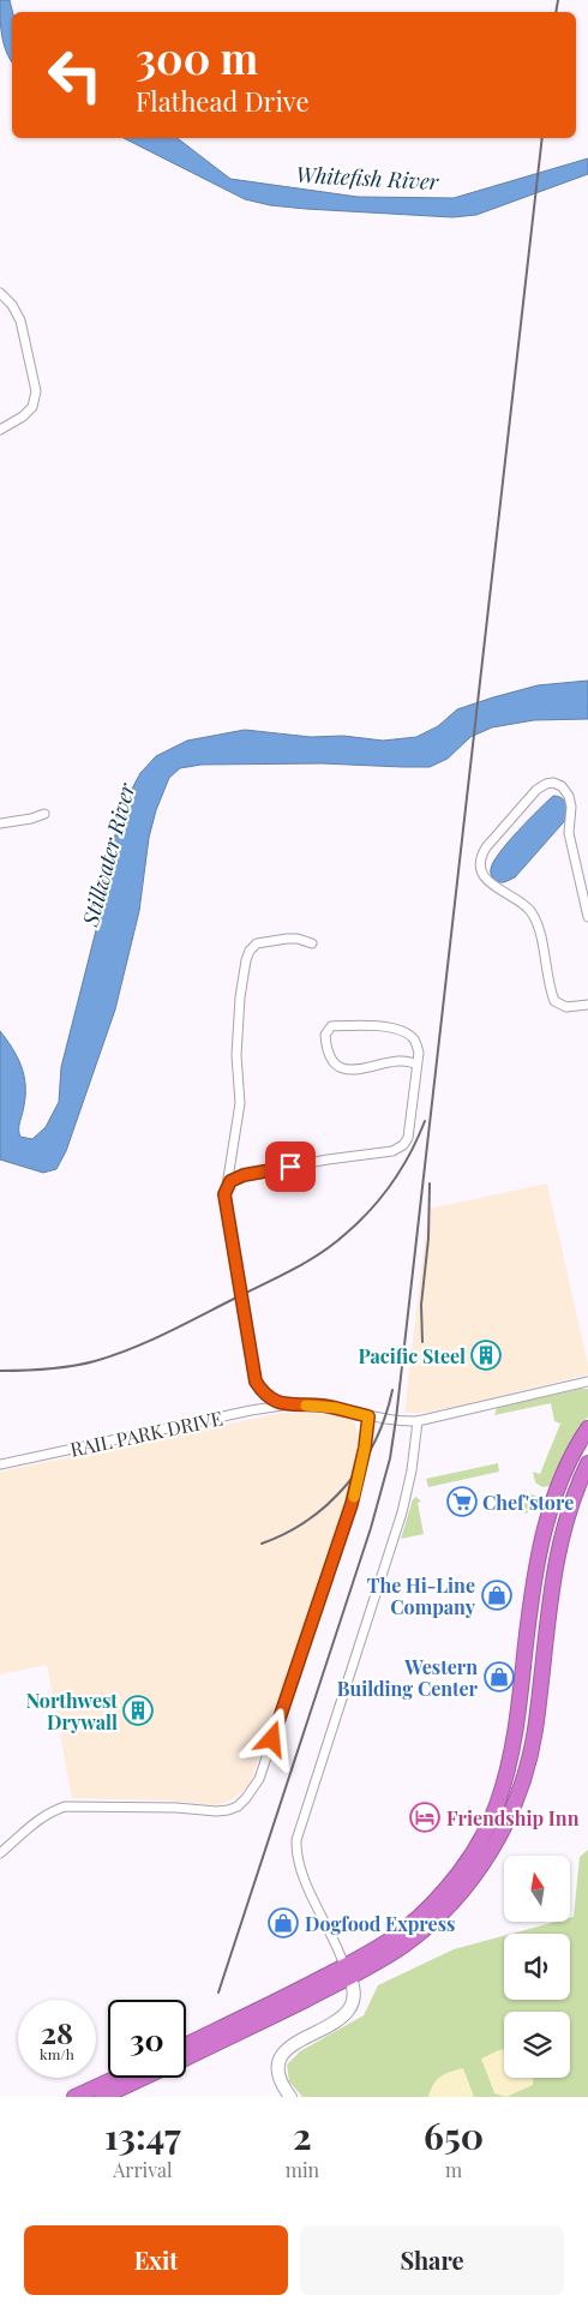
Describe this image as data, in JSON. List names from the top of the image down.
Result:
{
  "streets": {
    "street": ["RAIL PARK DRIVE"]
  },
  "water": ["Whitefish River", "Stillwater River"],
  "places": {
    "building": ["Pacific Steel", "Northwest Drywall"],
    "supermarket": ["Chef'store"],
    "shop": ["The Hi-Line Company", "Western Building Center", "Dogfood Express"],
    "hotel": ["Friendship Inn"]
  },
  "north": "top",
  "page": {
    "turn": ["300 m", "Flathead Drive"],
    "speed": "28 km/h",
    "limit": "30",
    "eta": [
      "13:47",
      "Arrival",
      "2",
      "min",
      "650",
      "m"
    ],
    "buttons": ["Exit", "Share"]
  }
}
